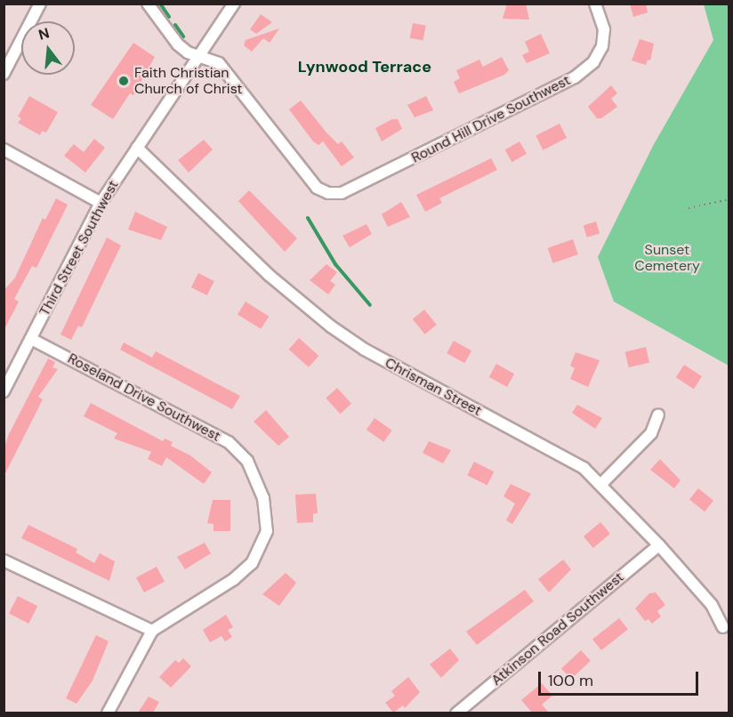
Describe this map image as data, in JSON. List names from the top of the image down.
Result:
{
  "streets": {
    "street": [
      "Round Hill Drive Southwest",
      "Third Street Southwest",
      "Chrisman Street",
      "Roseland Drive Southwest",
      "Atkinson Road Southwest"
    ]
  },
  "crossings": [
    ["Round Hill Drive Southwest", "Third Street Southwest"],
    ["Third Street Southwest", "Chrisman Street"],
    ["Third Street Southwest", "Roseland Drive Southwest"],
    ["Chrisman Street", "Atkinson Road Southwest"]
  ],
  "districts": ["Lynwood Terrace"],
  "parks": ["Sunset Cemetery"],
  "places": ["Faith Christian Church of Christ"],
  "scale_bar": "100 m",
  "north": "top"
}
